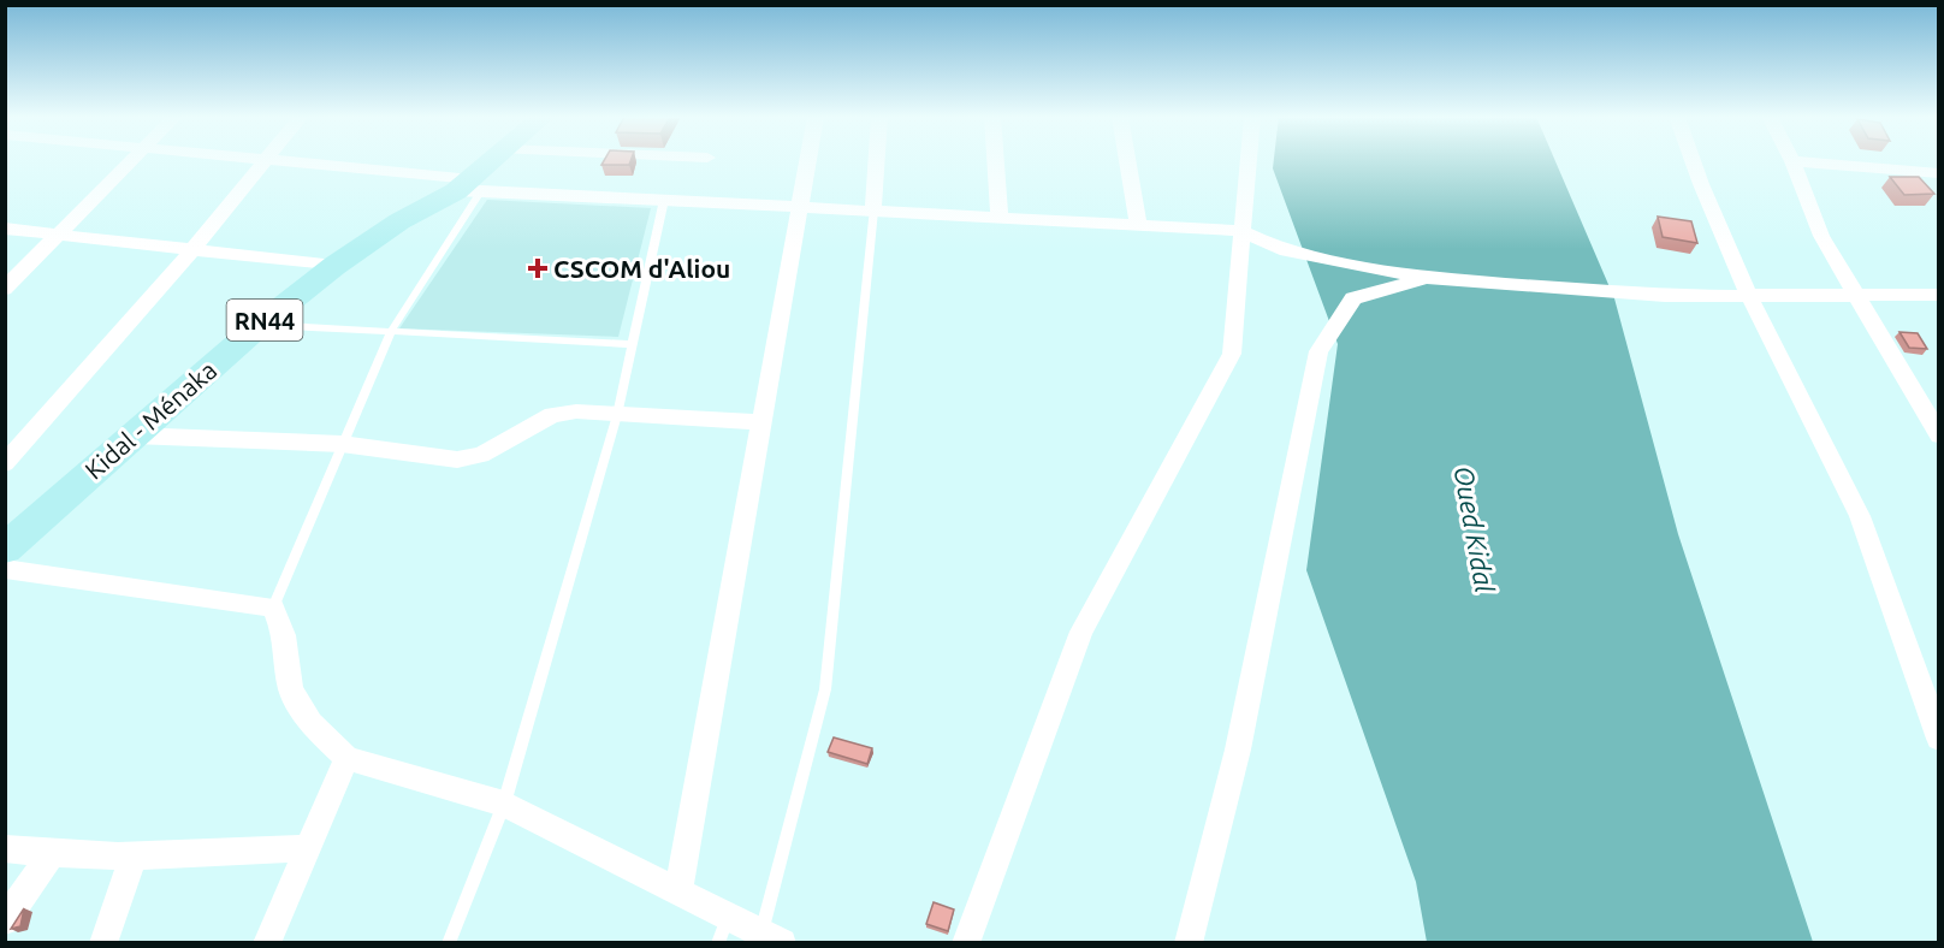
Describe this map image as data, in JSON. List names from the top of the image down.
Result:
{
  "streets": {
    "main road": ["RN44", "Kidal - Ménaka"]
  },
  "water": ["Oued Kidal"],
  "places": {
    "health": ["CSCOM d'Aliou"]
  }
}
